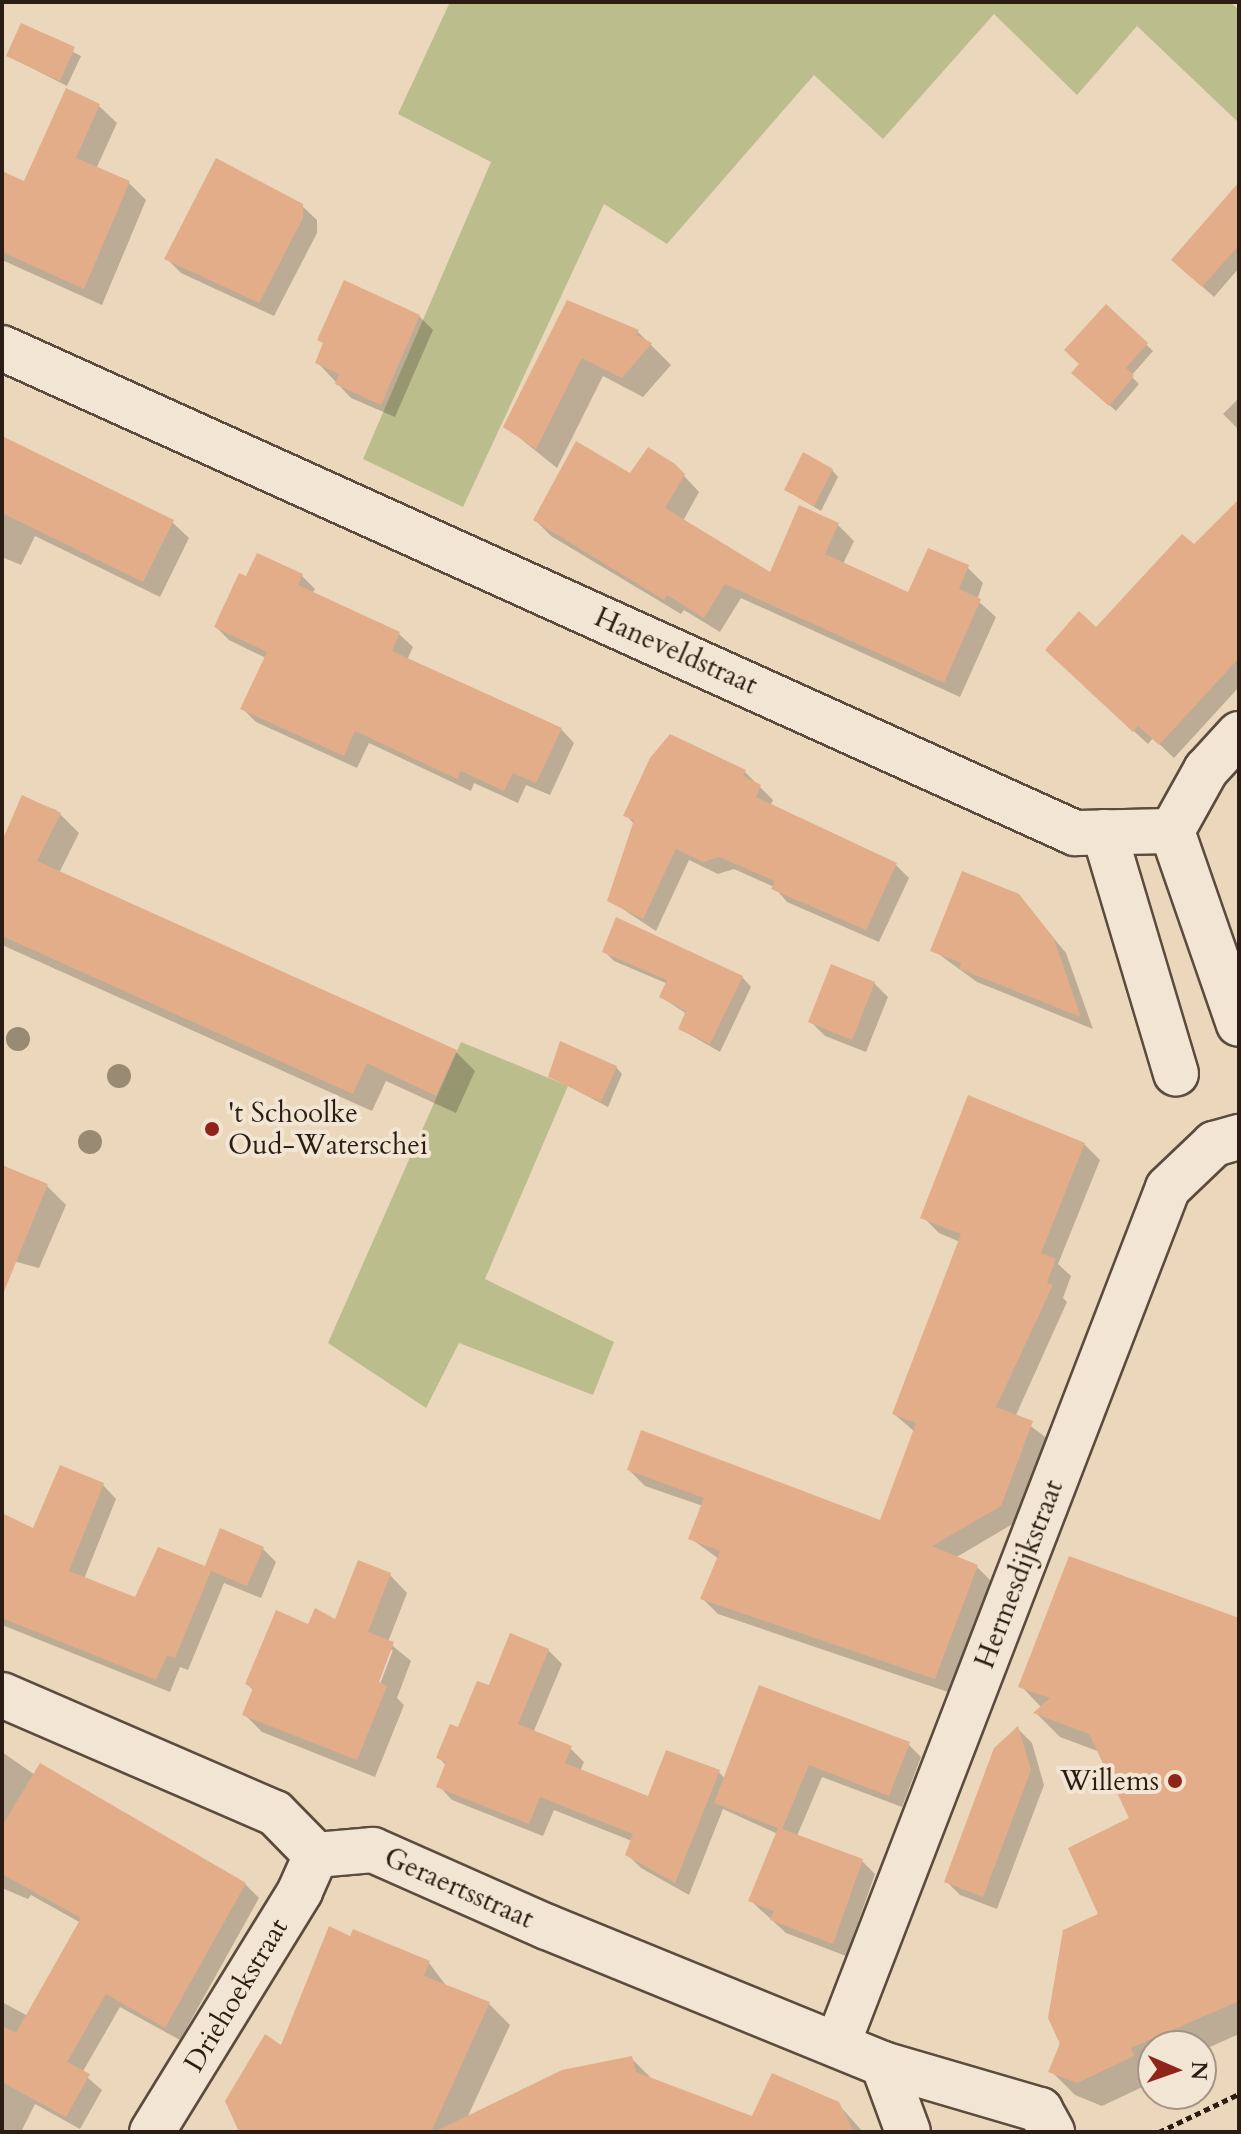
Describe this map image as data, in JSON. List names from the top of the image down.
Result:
{
  "streets": {
    "street": [
      "Haneveldstraat",
      "Hermesdijkstraat",
      "Geraertsstraat",
      "Driehoekstraat"
    ]
  },
  "crossings": [
    ["Hermesdijkstraat", "Geraertsstraat"],
    ["Geraertsstraat", "Driehoekstraat"]
  ],
  "places": ["'t Schoolke Oud-Waterschei", "Willems"],
  "north": "right"
}
